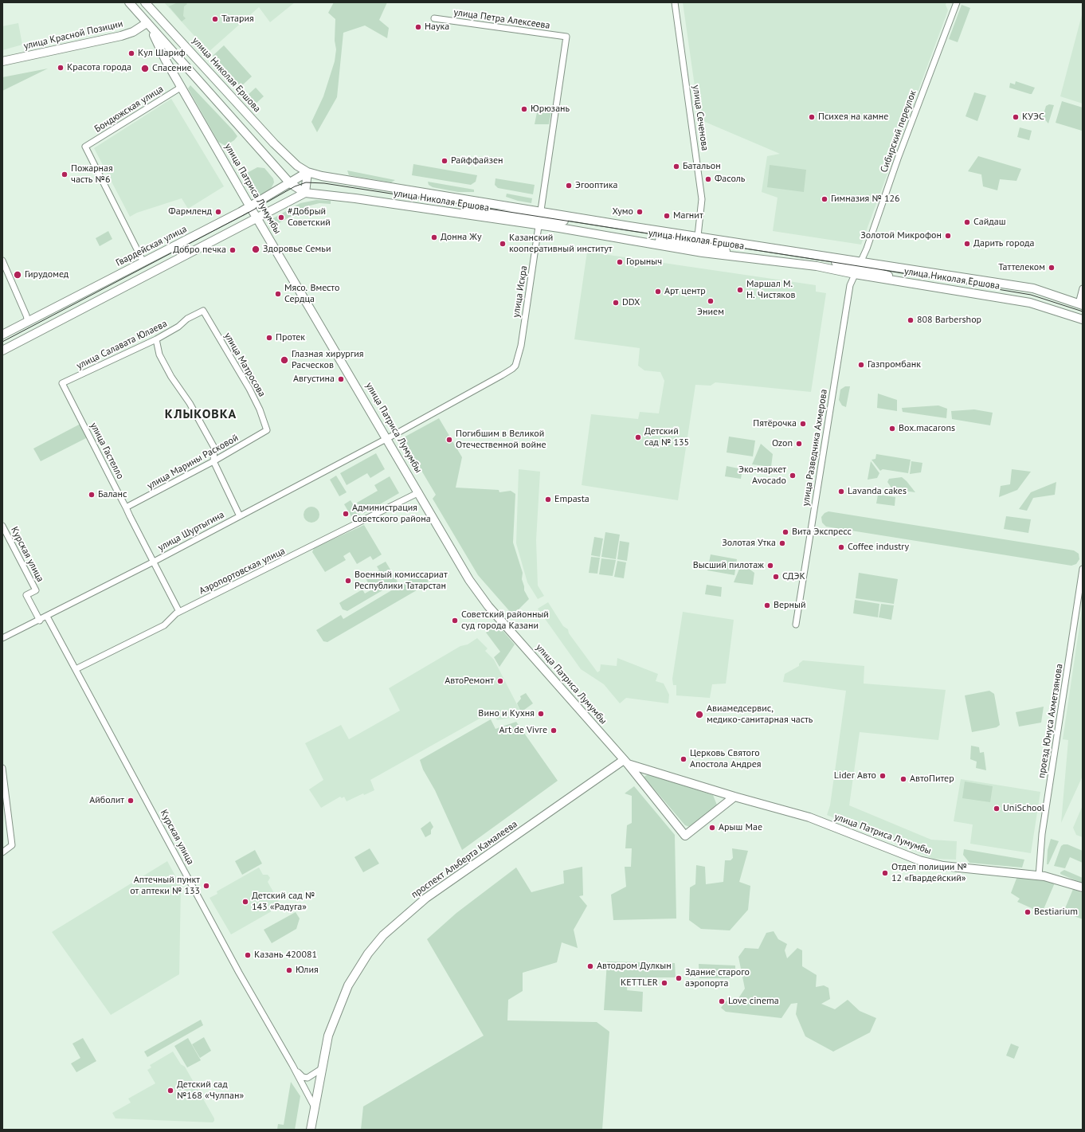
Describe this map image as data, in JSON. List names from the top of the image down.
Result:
{
  "streets": {
    "main road": [
      "улица Красной Позиции",
      "улица Николая Ершова",
      "улица Патриса Лумумбы",
      "Гвардейская улица",
      "проспект Альберта Камалеева"
    ],
    "street": [
      "улица Петра Алексеева",
      "Бондюжская улица",
      "улица Сеченова",
      "Сибирский переулок",
      "улица Искра",
      "улица Салавата Юлаева",
      "улица Матросова",
      "улица Разведчика Ахмерова",
      "улица Гастелло",
      "улица Марины Расковой",
      "улица Шуртыгина",
      "Курская улица",
      "Аэропортовская улица",
      "проезд Юнуса Ахметзянова"
    ]
  },
  "crossings": [
    ["улица Петра Алексеева", "улица Искра"],
    ["улица Красной Позиции", "улица Николая Ершова"],
    ["улица Красной Позиции", "улица Патриса Лумумбы"],
    ["улица Николая Ершова", "улица Сеченова"],
    ["улица Николая Ершова", "Сибирский переулок"],
    ["улица Николая Ершова", "улица Патриса Лумумбы"],
    ["улица Николая Ершова", "Гвардейская улица"],
    ["улица Николая Ершова", "улица Искра"],
    ["улица Николая Ершова", "улица Разведчика Ахмерова"],
    ["Бондюжская улица", "улица Патриса Лумумбы"],
    ["Бондюжская улица", "Гвардейская улица"],
    ["Сибирский переулок", "улица Разведчика Ахмерова"],
    ["улица Патриса Лумумбы", "Гвардейская улица"],
    ["улица Патриса Лумумбы", "улица Искра"],
    ["улица Патриса Лумумбы", "улица Шуртыгина"],
    ["улица Патриса Лумумбы", "Аэропортовская улица"],
    ["улица Патриса Лумумбы", "проезд Юнуса Ахметзянова"],
    ["улица Патриса Лумумбы", "проспект Альберта Камалеева"],
    ["улица Искра", "улица Шуртыгина"],
    ["улица Салавата Юлаева", "улица Матросова"],
    ["улица Салавата Юлаева", "улица Гастелло"],
    ["улица Матросова", "улица Марины Расковой"],
    ["улица Гастелло", "улица Марины Расковой"],
    ["улица Гастелло", "улица Шуртыгина"],
    ["улица Гастелло", "Аэропортовская улица"],
    ["улица Шуртыгина", "Курская улица"],
    ["Курская улица", "Аэропортовская улица"],
    ["Курская улица", "проспект Альберта Камалеева"]
  ],
  "districts": ["КЛЫКОВКА"],
  "places": [
    "Татария",
    "Наука",
    "Кул Шариф",
    "Красота города",
    "Спасение",
    "Юрюзань",
    "Психея на камне",
    "КУЭС",
    "Райффайзен",
    "Батальон",
    "Пожарная часть №6",
    "Фасоль",
    "Эгооптика",
    "Гимназия № 126",
    "Фармленд",
    "Хумо",
    "Магнит",
    "#Добрый Советский",
    "Сайдаш",
    "Золотой Микрофон",
    "Донна Жу",
    "Казанский кооперативный институт",
    "Дарить города",
    "Здоровье Семьи",
    "Добро печка",
    "Горыныч",
    "Таттелеком",
    "Гирудомед",
    "Маршал М. Н. Чистяков",
    "Арт центр",
    "Мясо. Вместо Сердца",
    "Энием",
    "DDX",
    "808 Barbershop",
    "Протек",
    "Глазная хирургия Расческов",
    "Газпромбанк",
    "Августина",
    "Пятёрочка",
    "Box.macarons",
    "Детский сад № 135",
    "Погибшим в Великой Отечественной войне",
    "Ozon",
    "Эко-маркет Avocado",
    "Lavanda cakes",
    "Баланс",
    "Empasta",
    "Администрация Советского района",
    "Вита Экспресс",
    "Золотая Утка",
    "Coffee industry",
    "Высший пилотаж",
    "СДЭК",
    "Военный комиссариат Республики Татарстан",
    "Верный",
    "Советский районный суд города Казани",
    "АвтоРемонт",
    "Вино и Кухня",
    "Авиамедсервис, медико-санитарная часть",
    "Art de Vivre",
    "Церковь Святого Апостола Андрея",
    "Lider Авто",
    "АвтоПитер",
    "Айболит",
    "UniSchool",
    "Арыш Мае",
    "Отдел полиции № 12 «Гвардейский»",
    "Аптечный пункт от аптеки № 133",
    "Детский сад № 143 «Радуга»",
    "Bestiarium",
    "Казань 420081",
    "Автодром Дулкын",
    "Юлия",
    "Здание старого аэропорта",
    "KETTLER",
    "Love cinema",
    "Детский сад №168 «Чулпан»"
  ]
}
